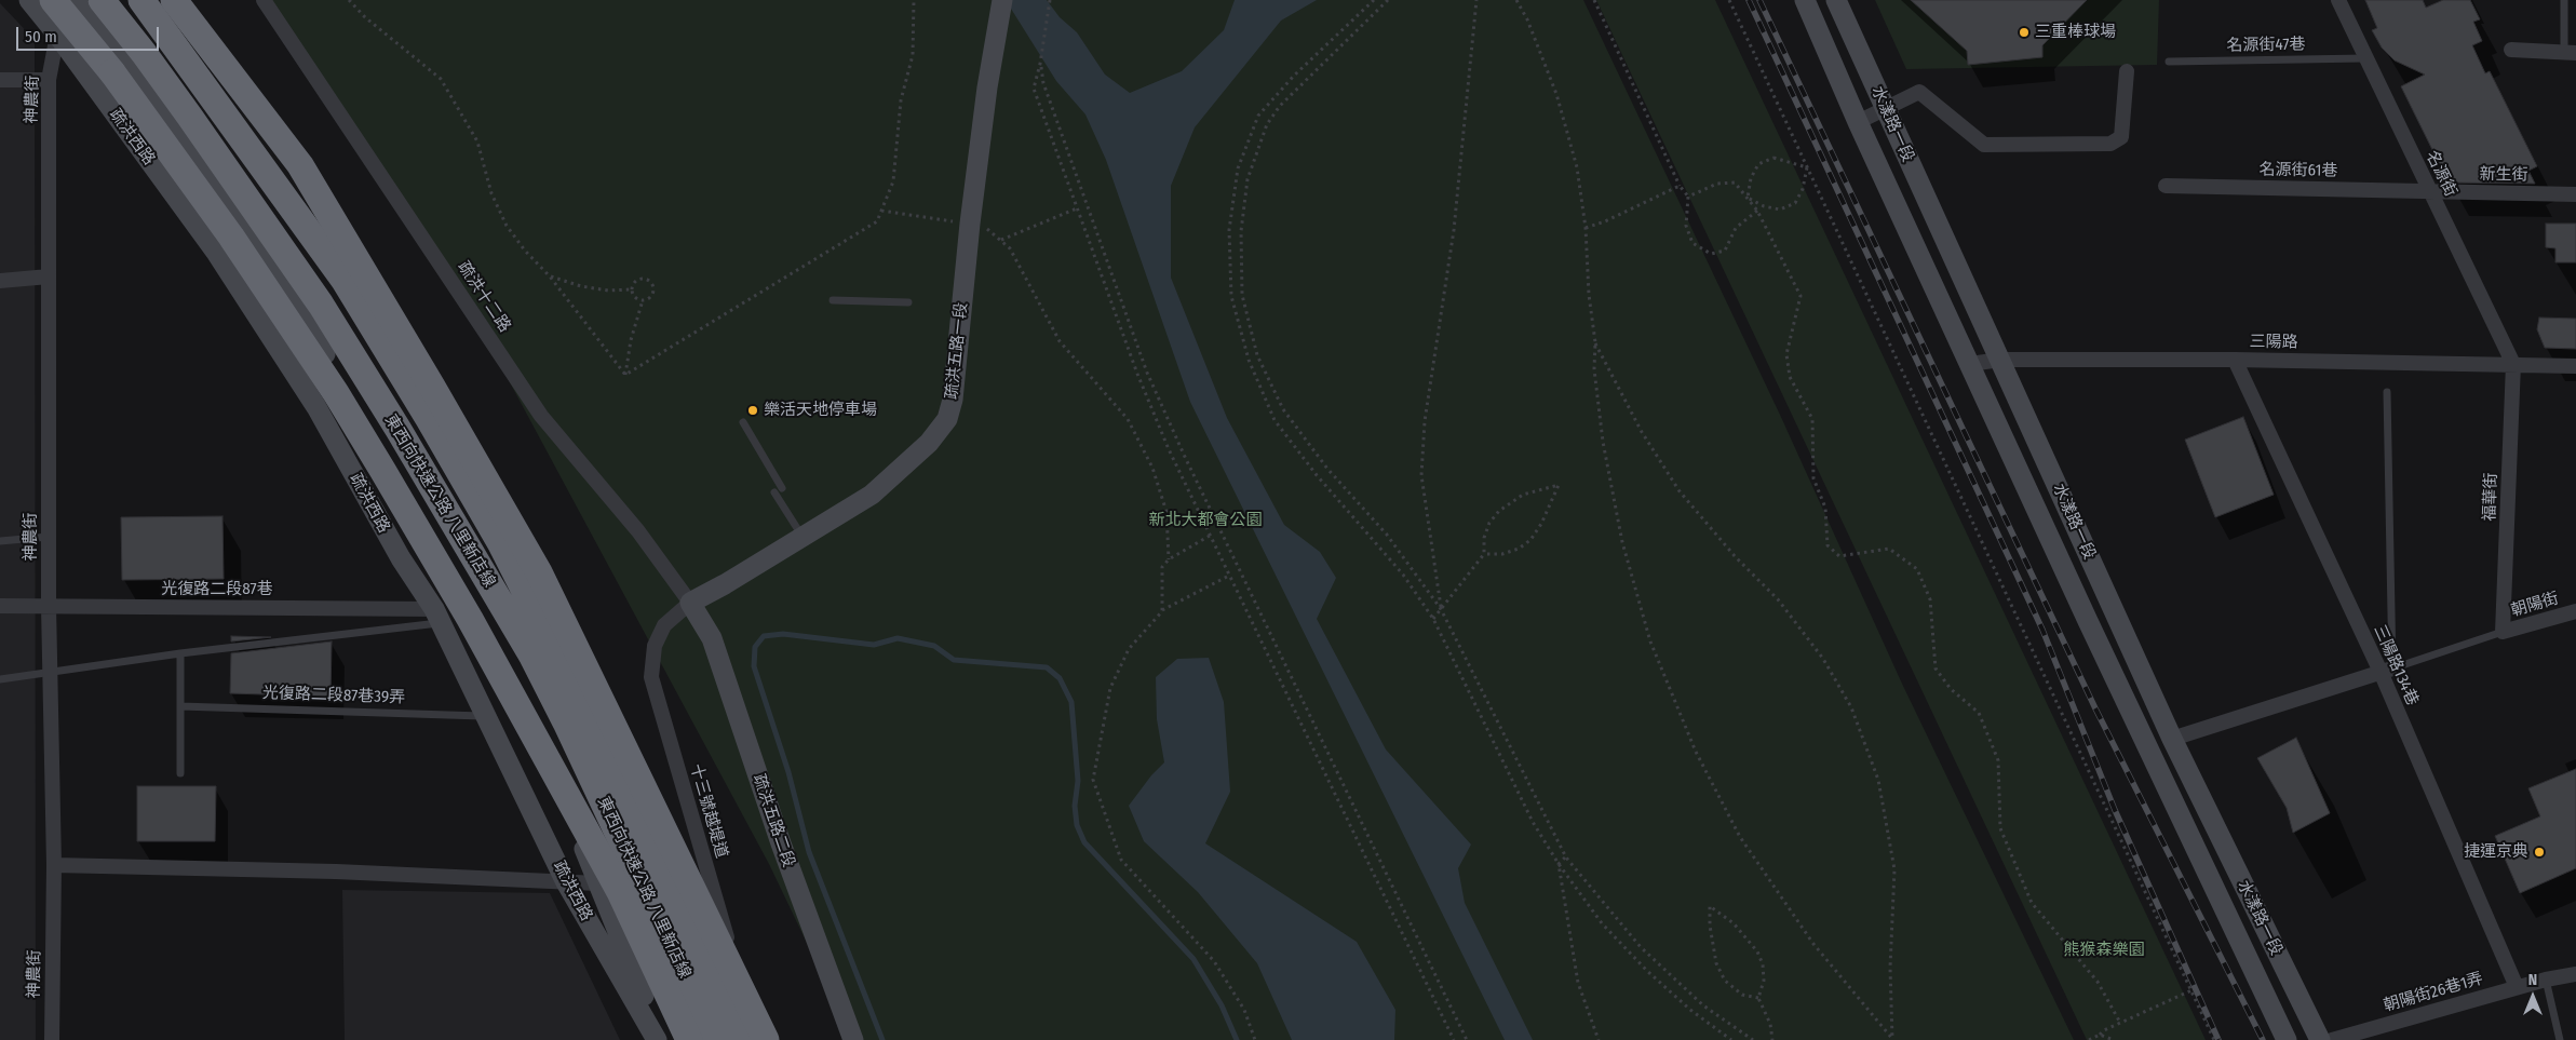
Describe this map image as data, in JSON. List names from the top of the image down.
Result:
{
  "streets": {
    "highway": ["東西向快速公路 八里新店線"],
    "street": [
      "神農街",
      "水漾路一段",
      "疏洪西路",
      "名源街61巷",
      "名源街",
      "新生街",
      "疏洪十二路",
      "三陽路",
      "疏洪五路一段",
      "福華街",
      "光復路二段87巷",
      "朝陽街",
      "三陽路134巷",
      "十三號越堤道",
      "疏洪五路二段",
      "朝陽街26巷1弄"
    ],
    "lane": ["名源街47巷", "光復路二段87巷39弄"]
  },
  "crossings": [
    ["名源街47巷", "名源街"],
    ["神農街", "疏洪西路"],
    ["神農街", "光復路二段87巷"],
    ["水漾路一段", "三陽路"],
    ["疏洪西路", "光復路二段87巷"],
    ["疏洪西路", "光復路二段87巷39弄"],
    ["名源街61巷", "名源街"],
    ["名源街61巷", "新生街"],
    ["名源街", "新生街"],
    ["名源街", "三陽路"],
    ["名源街", "福華街"],
    ["疏洪十二路", "疏洪五路一段"],
    ["疏洪十二路", "十三號越堤道"],
    ["疏洪十二路", "疏洪五路二段"],
    ["三陽路", "福華街"],
    ["三陽路", "三陽路134巷"],
    ["疏洪五路一段", "十三號越堤道"],
    ["疏洪五路一段", "疏洪五路二段"],
    ["福華街", "朝陽街"],
    ["三陽路134巷", "朝陽街26巷1弄"],
    ["十三號越堤道", "疏洪五路二段"]
  ],
  "parks": ["新北大都會公園", "熊猴森樂園"],
  "places": ["三重棒球場", "樂活天地停車場", "捷運京典"],
  "scale_bar": "50 m",
  "north": "top"
}
